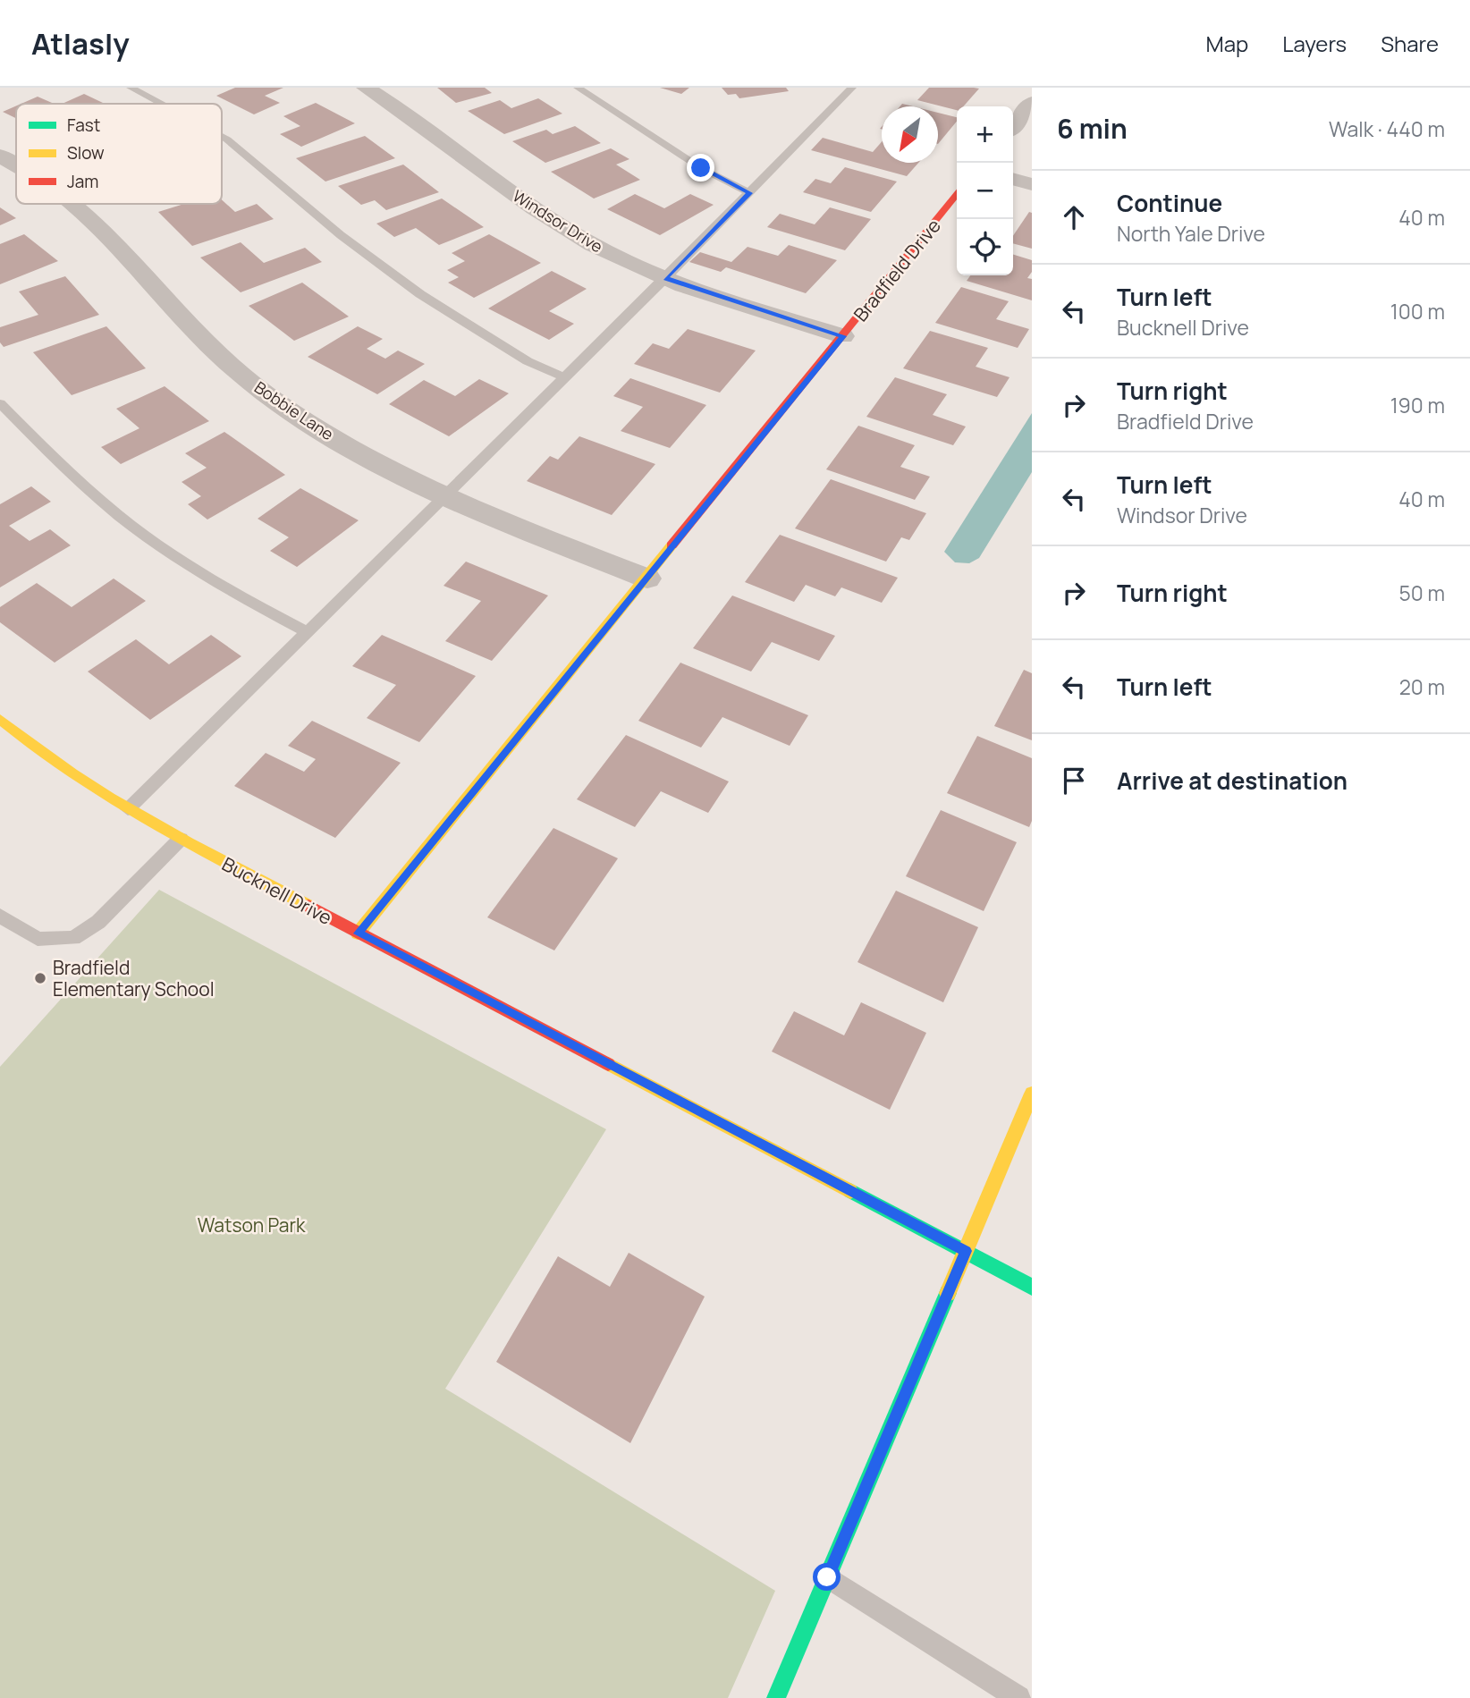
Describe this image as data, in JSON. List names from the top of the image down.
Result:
{
  "streets": {
    "street": [
      "Windsor Drive",
      "Bradfield Drive",
      "Bobbie Lane",
      "Bucknell Drive"
    ]
  },
  "crossings": [
    ["Windsor Drive", "Bradfield Drive"],
    ["Bradfield Drive", "Bobbie Lane"],
    ["Bradfield Drive", "Bucknell Drive"]
  ],
  "parks": ["Watson Park"],
  "places": ["Bradfield Elementary School"],
  "legend": ["Fast", "Slow", "Jam"],
  "north": "bottom left",
  "page": {
    "header": "Atlasly",
    "nav": ["Map", "Layers", "Share"],
    "heading": ["6 min", "Walk · 440 m"],
    "map_buttons": ["+", "−"],
    "list": [
      ["Continue", "North Yale Drive", "40 m"],
      ["Turn left", "Bucknell Drive", "100 m"],
      ["Turn right", "Bradfield Drive", "190 m"],
      ["Turn left", "Windsor Drive", "40 m"],
      ["Turn right", "50 m"],
      ["Turn left", "20 m"],
      "Arrive at destination"
    ]
  }
}
